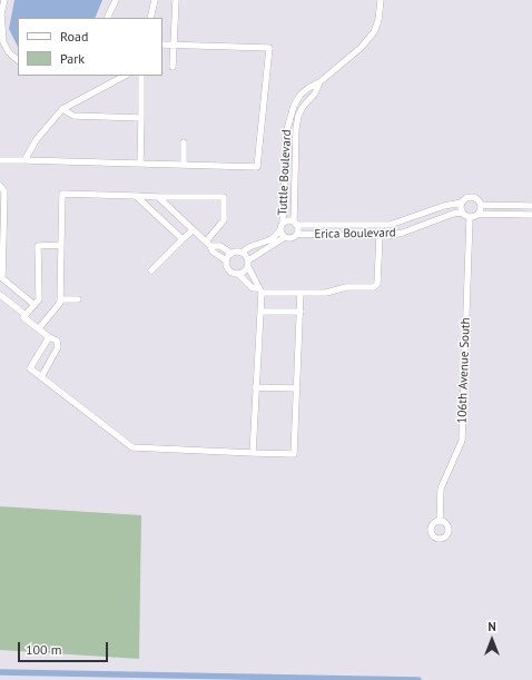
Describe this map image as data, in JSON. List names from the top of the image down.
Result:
{
  "streets": {
    "street": ["Tuttle Boulevard", "Erica Boulevard", "106th Avenue South"]
  },
  "crossings": [
    ["Tuttle Boulevard", "Erica Boulevard"],
    ["Erica Boulevard", "106th Avenue South"]
  ],
  "legend": ["Road", "Park"],
  "scale_bar": "100 m",
  "north": "top"
}
